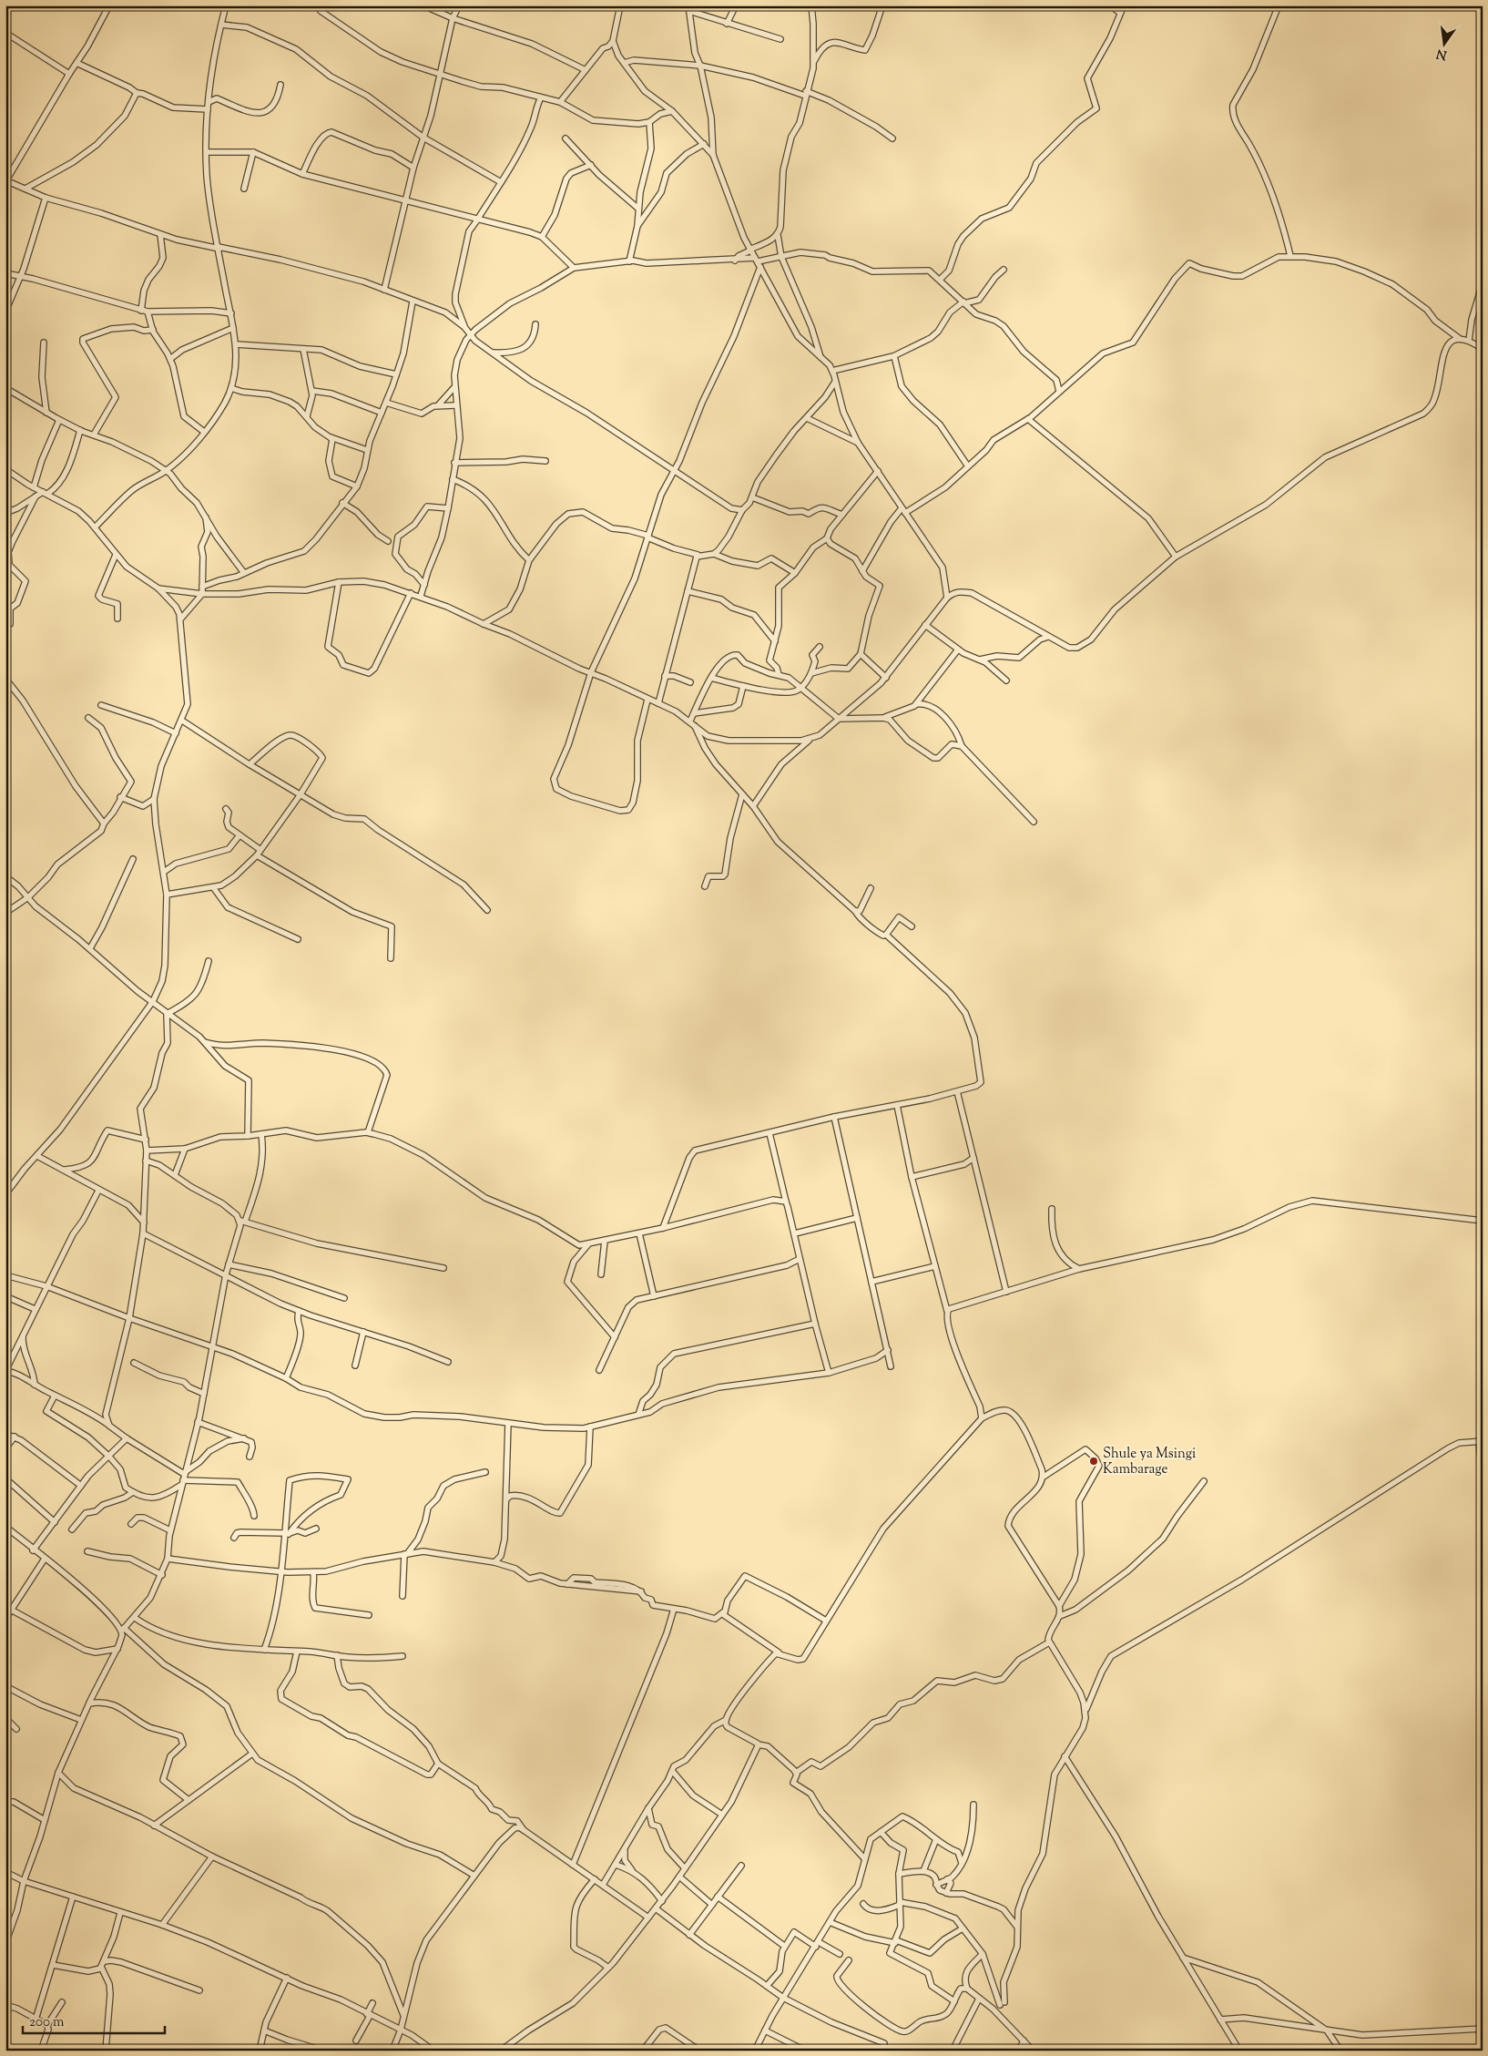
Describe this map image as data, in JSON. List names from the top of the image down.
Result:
{
  "places": ["Shule ya Msingi Kambarage"],
  "scale_bar": "200 m",
  "north": "bottom"
}
